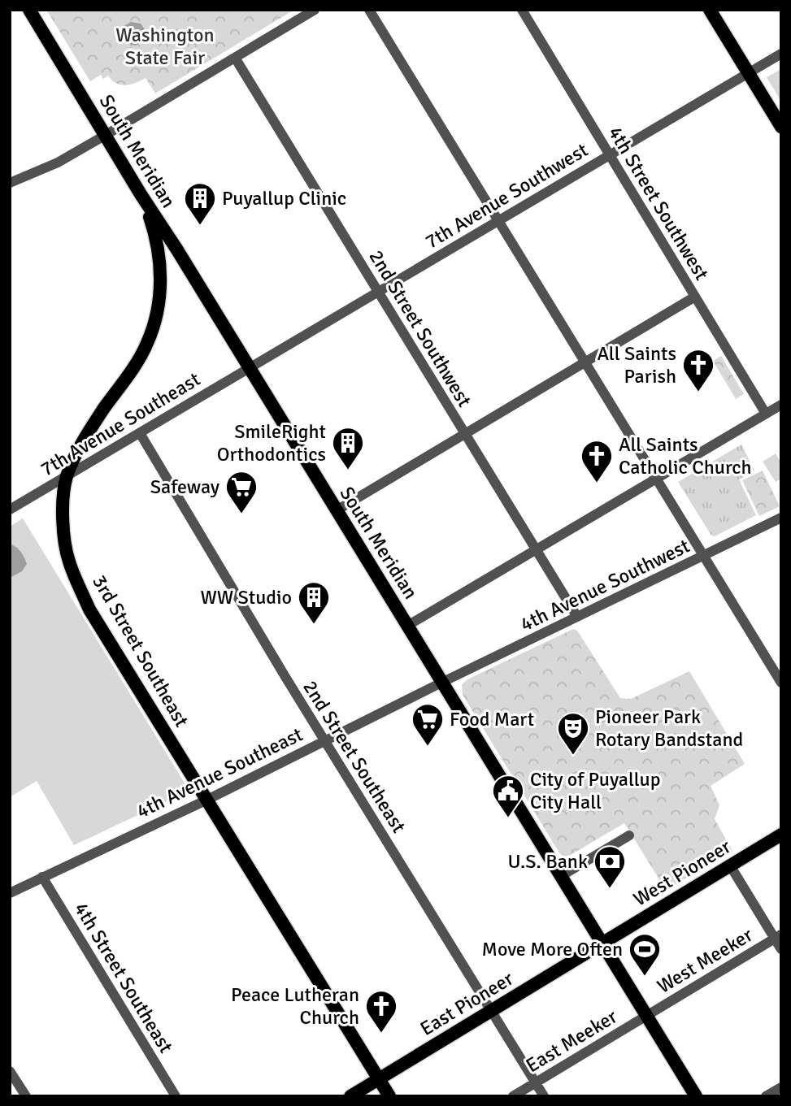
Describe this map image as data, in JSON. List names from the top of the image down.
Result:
{
  "streets": {
    "main road": [
      "South Meridian",
      "3rd Street Southeast",
      "West Pioneer",
      "East Pioneer"
    ],
    "street": [
      "7th Avenue Southwest",
      "4th Street Southwest",
      "2nd Street Southwest",
      "7th Avenue Southeast",
      "4th Avenue Southwest",
      "2nd Street Southeast",
      "4th Avenue Southeast",
      "West Meeker",
      "4th Street Southeast",
      "East Meeker"
    ]
  },
  "crossings": [
    ["South Meridian", "7th Avenue Southwest"],
    ["South Meridian", "7th Avenue Southeast"],
    ["South Meridian", "4th Avenue Southwest"],
    ["South Meridian", "3rd Street Southeast"],
    ["South Meridian", "4th Avenue Southeast"],
    ["South Meridian", "West Pioneer"],
    ["South Meridian", "West Meeker"],
    ["South Meridian", "East Pioneer"],
    ["South Meridian", "East Meeker"],
    ["7th Avenue Southwest", "4th Street Southwest"],
    ["7th Avenue Southwest", "2nd Street Southwest"],
    ["7th Avenue Southwest", "7th Avenue Southeast"],
    ["2nd Street Southwest", "4th Avenue Southwest"],
    ["7th Avenue Southeast", "3rd Street Southeast"],
    ["7th Avenue Southeast", "2nd Street Southeast"],
    ["4th Avenue Southwest", "4th Avenue Southeast"],
    ["3rd Street Southeast", "4th Avenue Southeast"],
    ["3rd Street Southeast", "East Pioneer"],
    ["2nd Street Southeast", "4th Avenue Southeast"],
    ["2nd Street Southeast", "East Pioneer"],
    ["2nd Street Southeast", "East Meeker"],
    ["4th Avenue Southeast", "4th Street Southeast"],
    ["West Pioneer", "East Pioneer"],
    ["West Meeker", "East Meeker"]
  ],
  "parks": ["Washington State Fair"],
  "places": {
    "building": ["Puyallup Clinic", "SmileRight Orthodontics", "WW Studio"],
    "church": ["All Saints Parish", "All Saints Catholic Church", "Peace Lutheran Church"],
    "supermarket": ["Safeway", "Food Mart"],
    "theatre": ["Pioneer Park Rotary Bandstand"],
    "public building": ["City of Puyallup City Hall"],
    "bank": ["U.S. Bank"],
    "sports": ["Move More Often"]
  }
}
